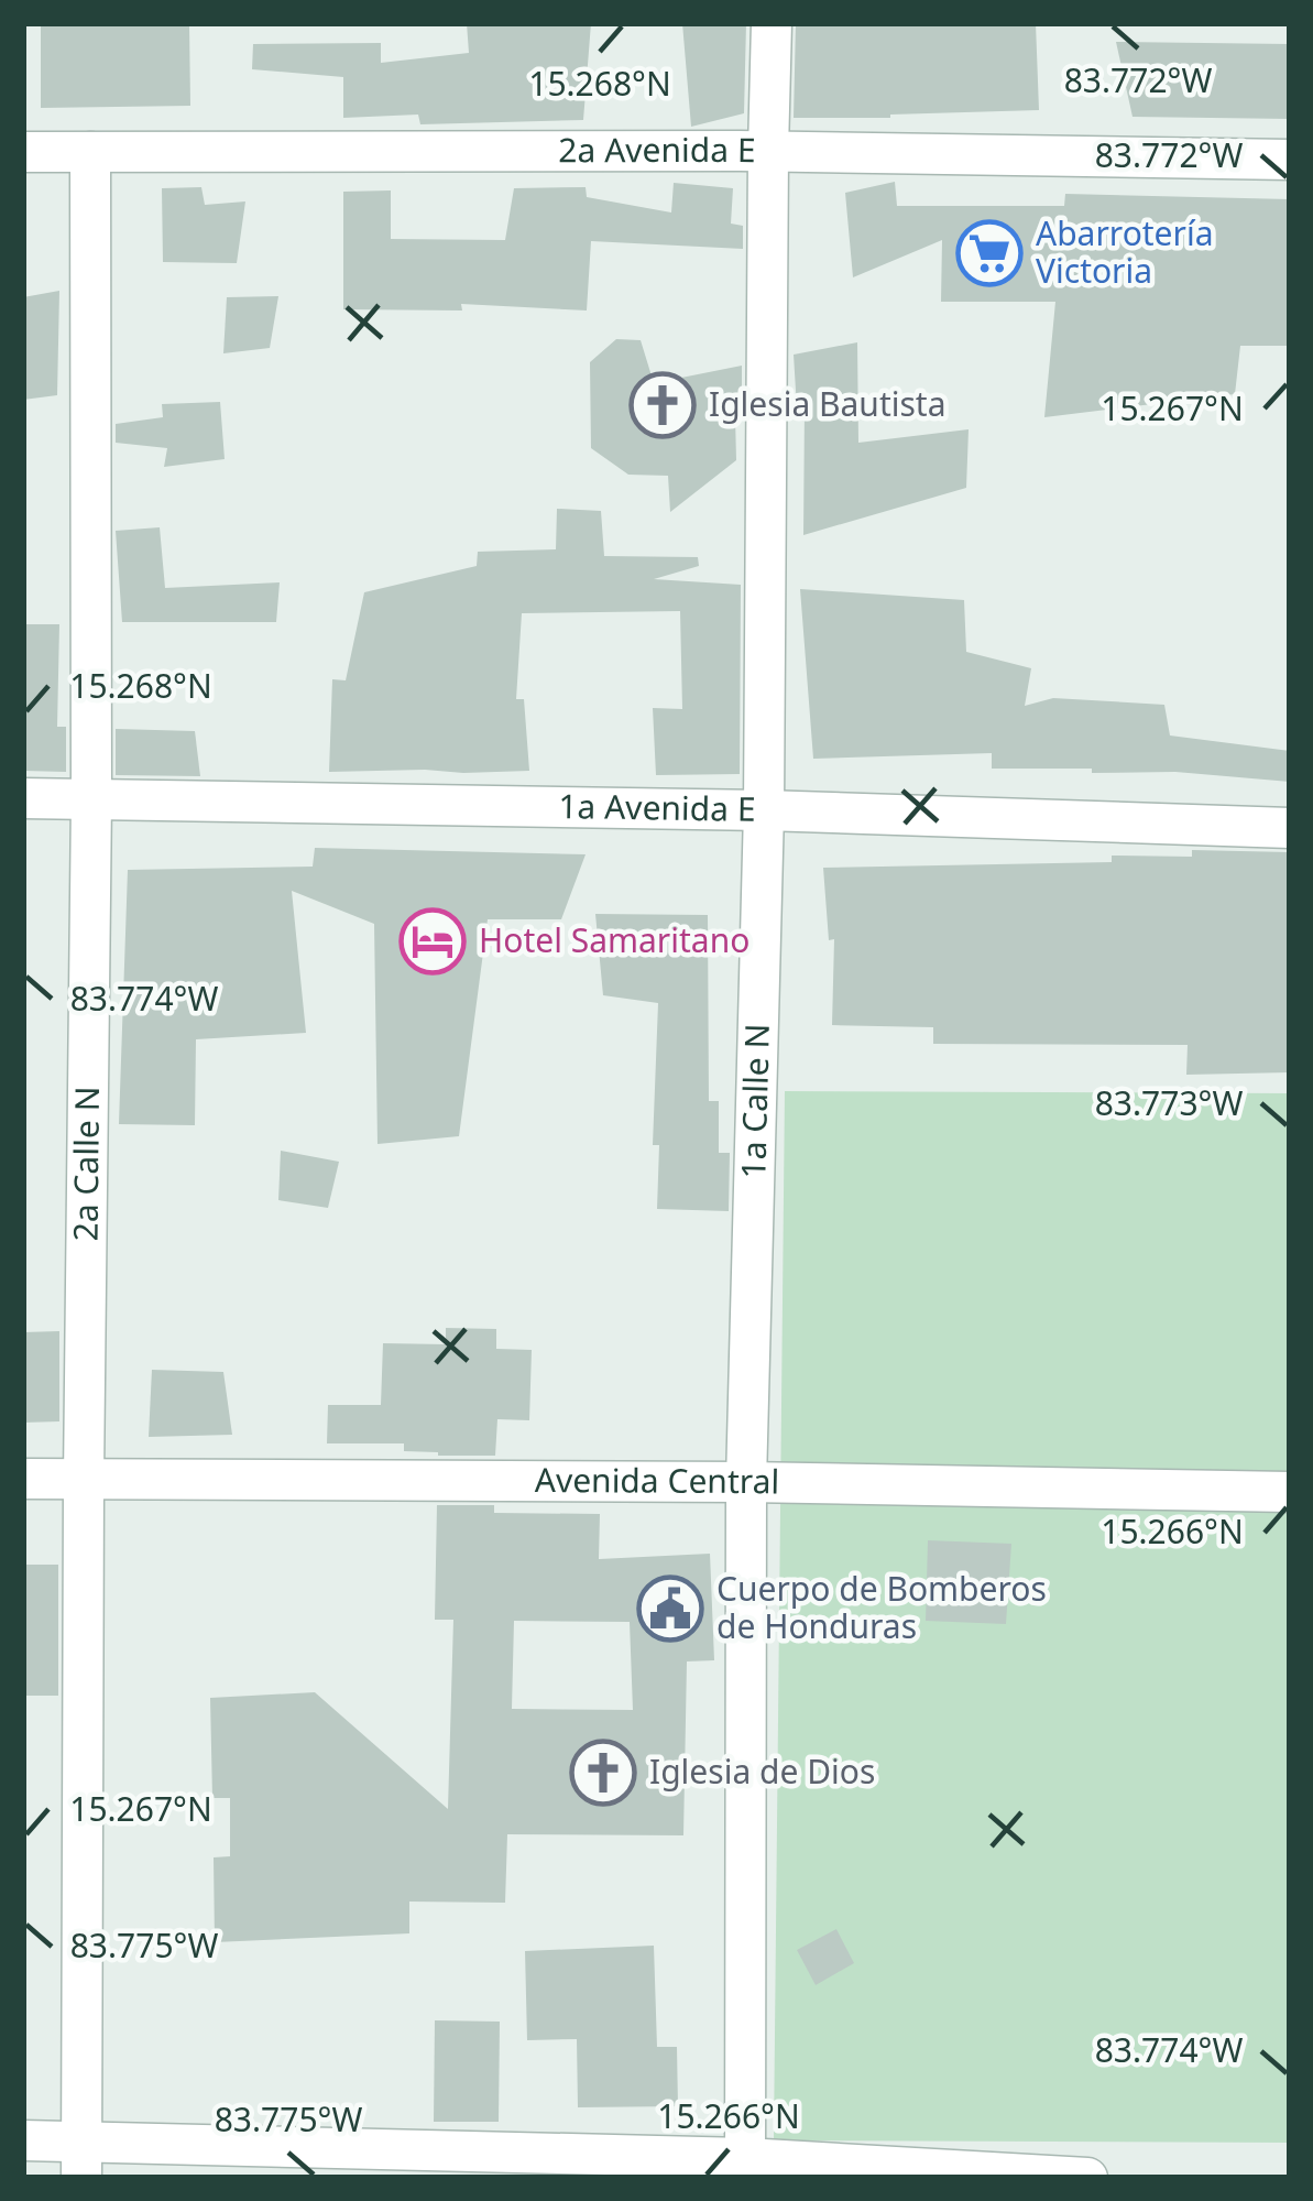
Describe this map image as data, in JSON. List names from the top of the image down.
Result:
{
  "streets": {
    "street": [
      "2a Avenida E",
      "1a Avenida E",
      "1a Calle N",
      "2a Calle N",
      "Avenida Central"
    ]
  },
  "crossings": [
    ["2a Avenida E", "1a Calle N"],
    ["2a Avenida E", "2a Calle N"],
    ["1a Avenida E", "1a Calle N"],
    ["1a Avenida E", "2a Calle N"],
    ["1a Calle N", "Avenida Central"],
    ["2a Calle N", "Avenida Central"]
  ],
  "places": {
    "supermarket": ["Abarrotería Victoria"],
    "church": ["Iglesia Bautista", "Iglesia de Dios"],
    "hotel": ["Hotel Samaritano"],
    "public building": ["Cuerpo de Bomberos de Honduras"]
  },
  "coordinates": [
    "83.772°W",
    "15.268°N",
    "15.267°N",
    "83.774°W",
    "83.773°W",
    "15.266°N",
    "83.775°W"
  ]
}
